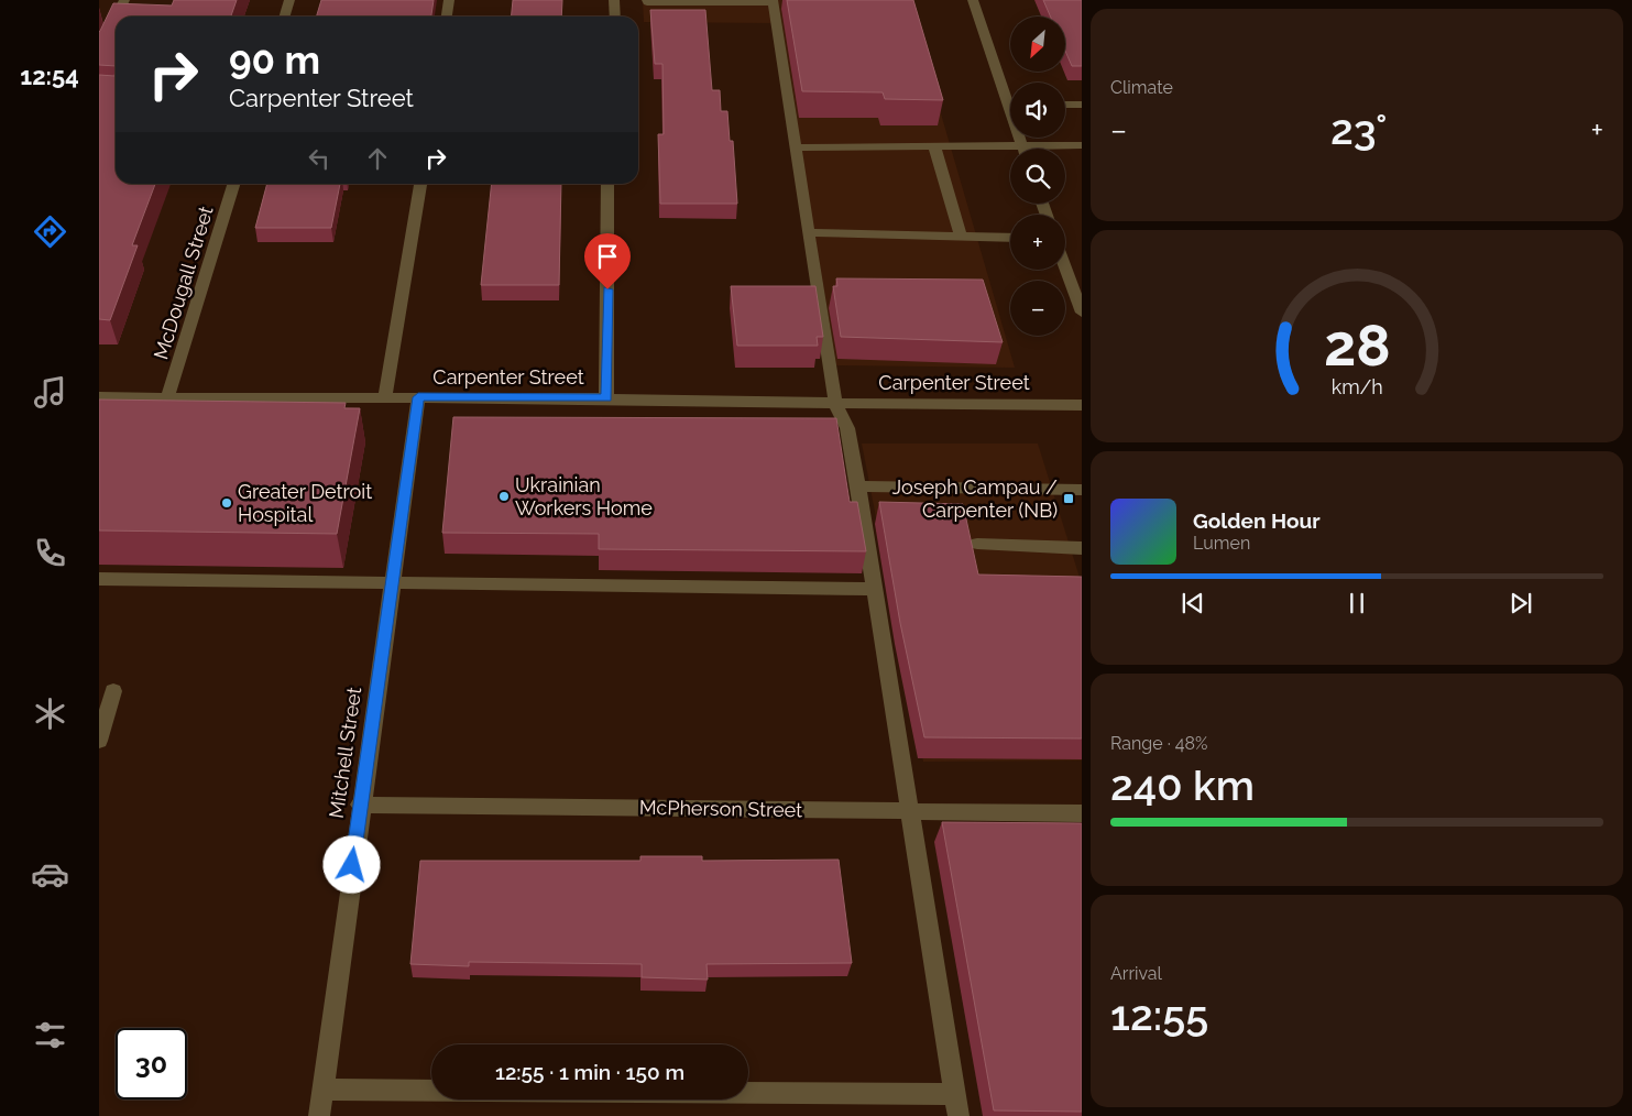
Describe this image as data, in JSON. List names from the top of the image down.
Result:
{
  "streets": {
    "street": [
      "McDougall Street",
      "Carpenter Street",
      "Mitchell Street",
      "McPherson Street"
    ]
  },
  "crossings": [
    ["McDougall Street", "Carpenter Street"],
    ["Carpenter Street", "Mitchell Street"],
    ["Mitchell Street", "McPherson Street"]
  ],
  "places": {
    "other": ["Ukrainian Workers Home", "Greater Detroit Hospital"],
    "transit": ["Joseph Campau / Carpenter (NB)"]
  },
  "north": "bottom left",
  "page": {
    "tabs": "12:54",
    "tile": [
      "Climate",
      ["Range · 48%", "240 km"],
      ["Arrival", "12:55"]
    ],
    "map_buttons": ["+", "−"],
    "turn": ["90 m", "Carpenter Street"],
    "heat": ["−", "23°", "+"],
    "song": ["Golden Hour", "Lumen"],
    "limit": "30",
    "trip": "12:55 · 1 min · 150 m",
    "gauge": ["28", "km/h"]
  }
}
